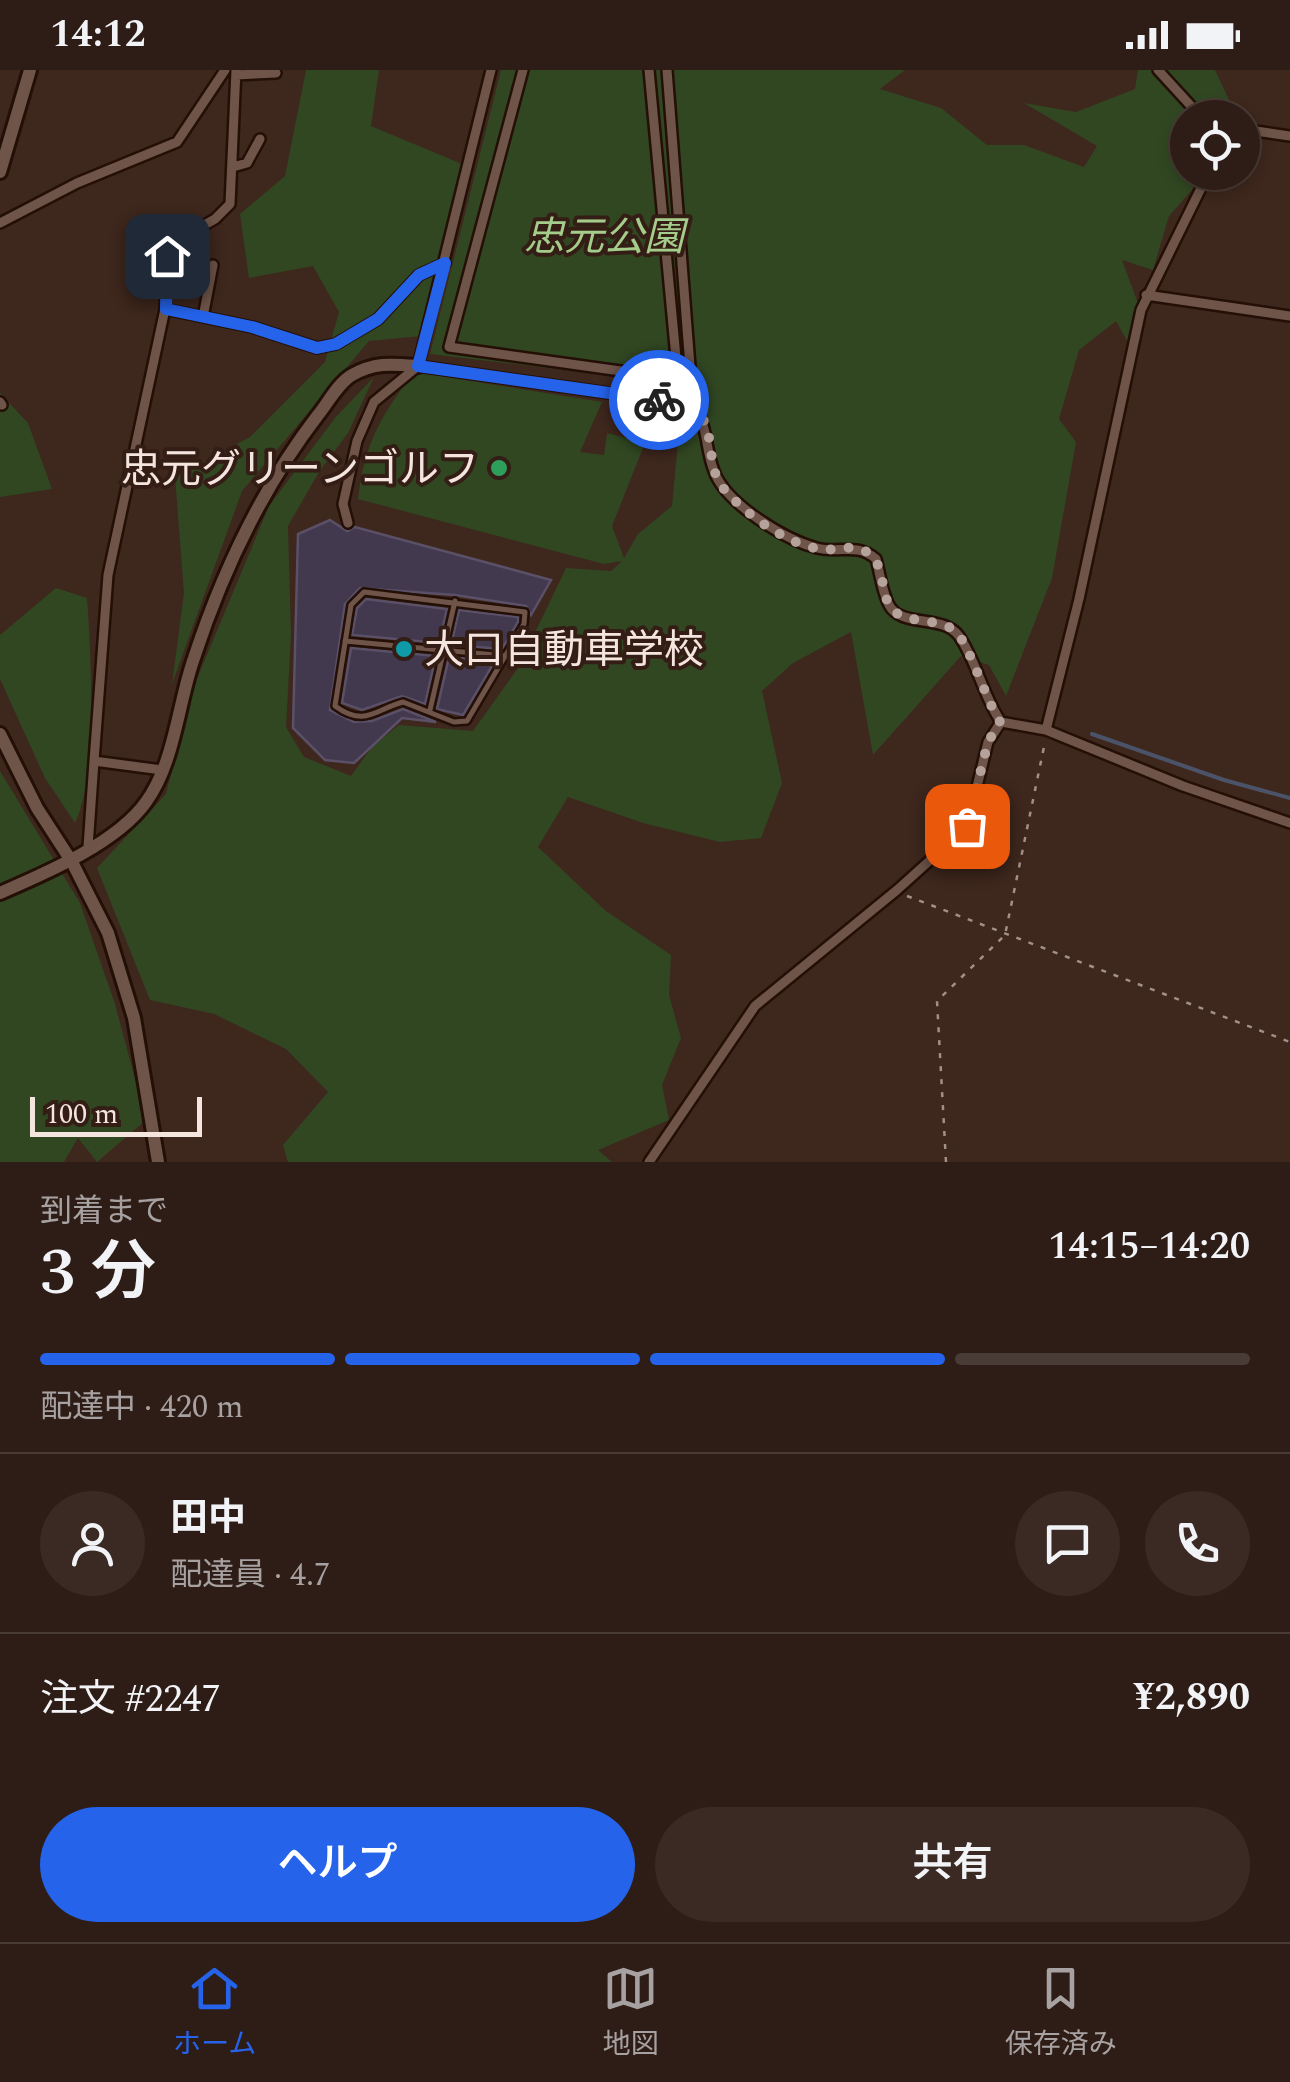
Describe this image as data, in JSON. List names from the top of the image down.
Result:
{
  "parks": ["忠元公園"],
  "places": ["忠元グリーンゴルフ", "大口自動車学校"],
  "scale_bar": "100 m",
  "page": {
    "status": "14:12",
    "scale": "100 m",
    "heading": ["3 分", "到着まで", "14:15–14:20"],
    "panel": [
      "田中",
      "配達員 · 4.7",
      "注文 #2247",
      "¥2,890"
    ],
    "bar": "配達中 · 420 m",
    "buttons": ["ヘルプ", "共有"],
    "tabs": ["ホーム", "地図", "保存済み"]
  }
}
